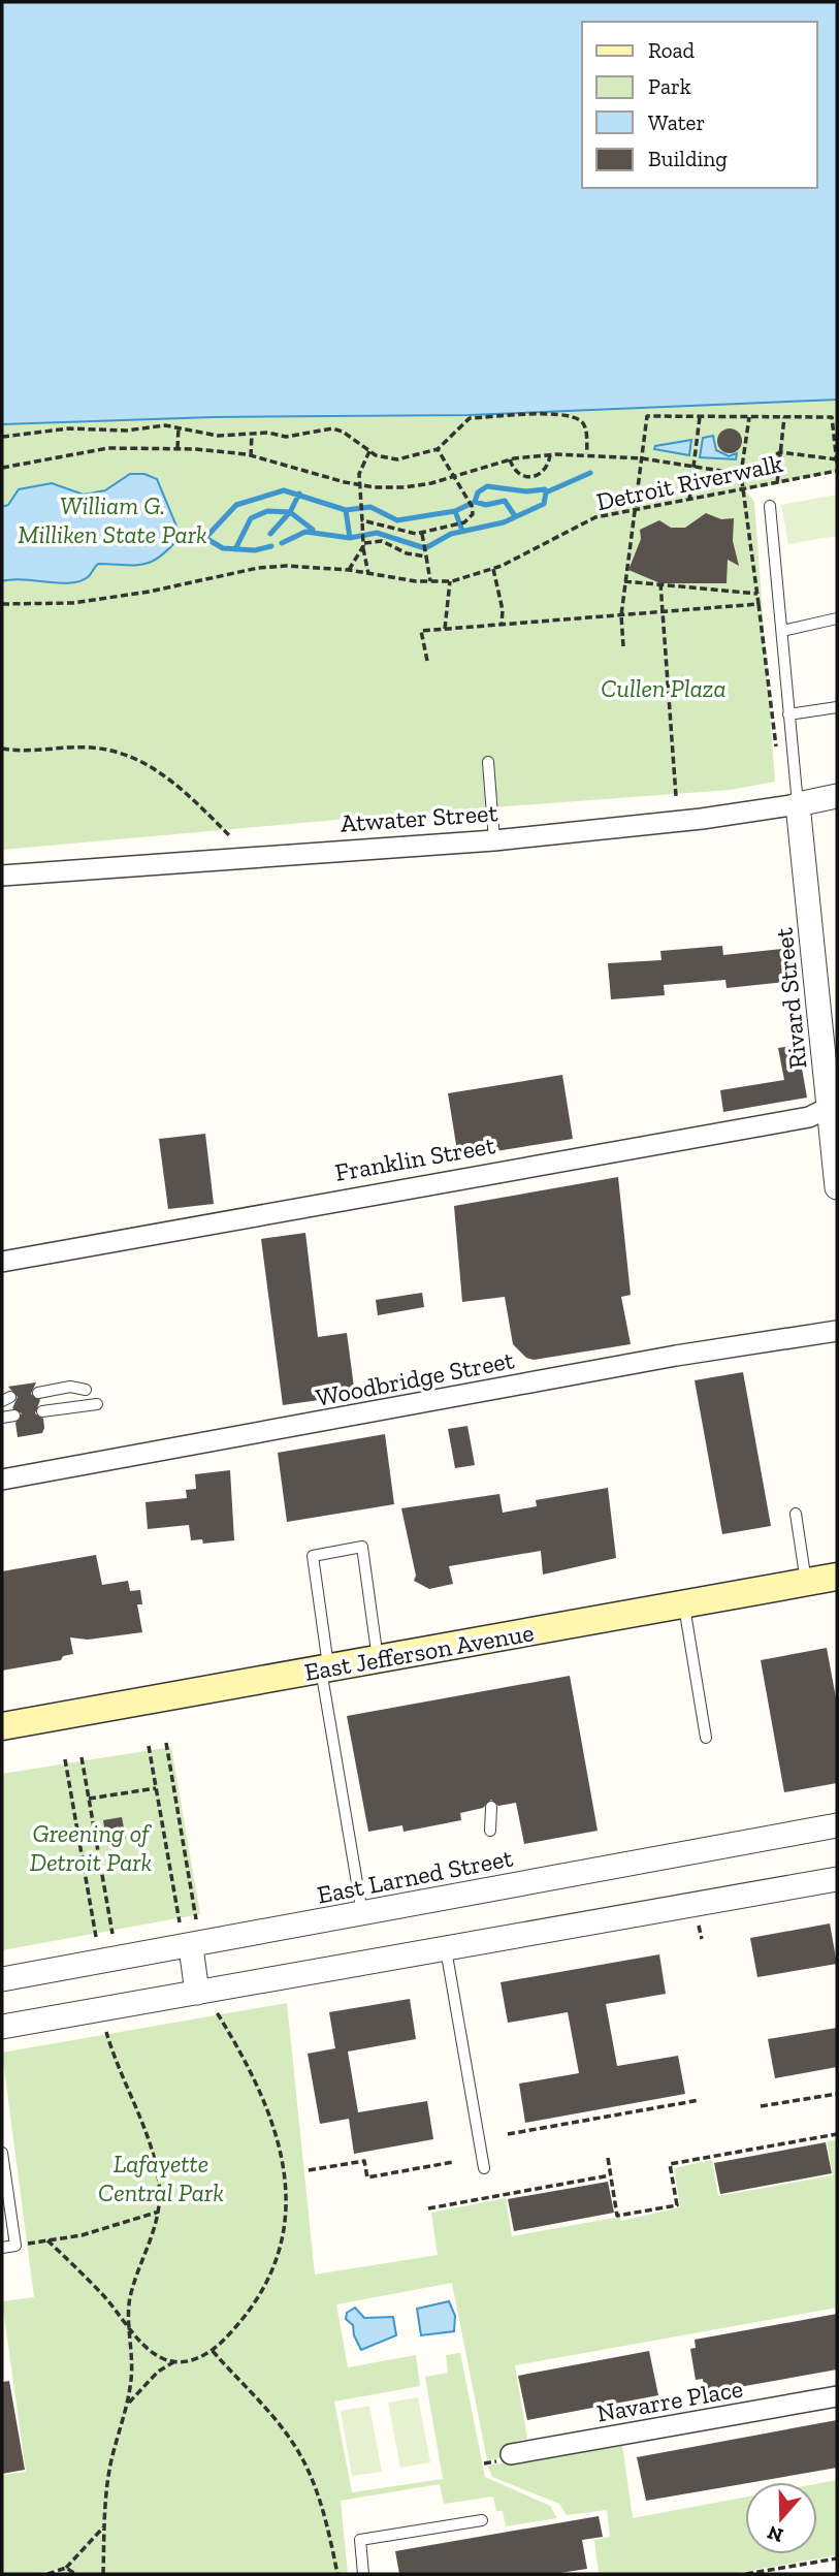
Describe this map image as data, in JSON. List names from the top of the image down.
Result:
{
  "streets": {
    "main road": ["East Jefferson Avenue"],
    "street": [
      "Atwater Street",
      "Rivard Street",
      "Franklin Street",
      "Woodbridge Street",
      "East Larned Street",
      "Navarre Place"
    ],
    "path": ["Detroit Riverwalk"]
  },
  "crossings": [
    ["Atwater Street", "Rivard Street"],
    ["Rivard Street", "Franklin Street"]
  ],
  "parks": [
    "William G. Milliken State Park",
    "Cullen Plaza",
    "Greening of Detroit Park",
    "Lafayette Central Park"
  ],
  "legend": [
    "Road",
    "Park",
    "Water",
    "Building"
  ],
  "north": "bottom"
}
